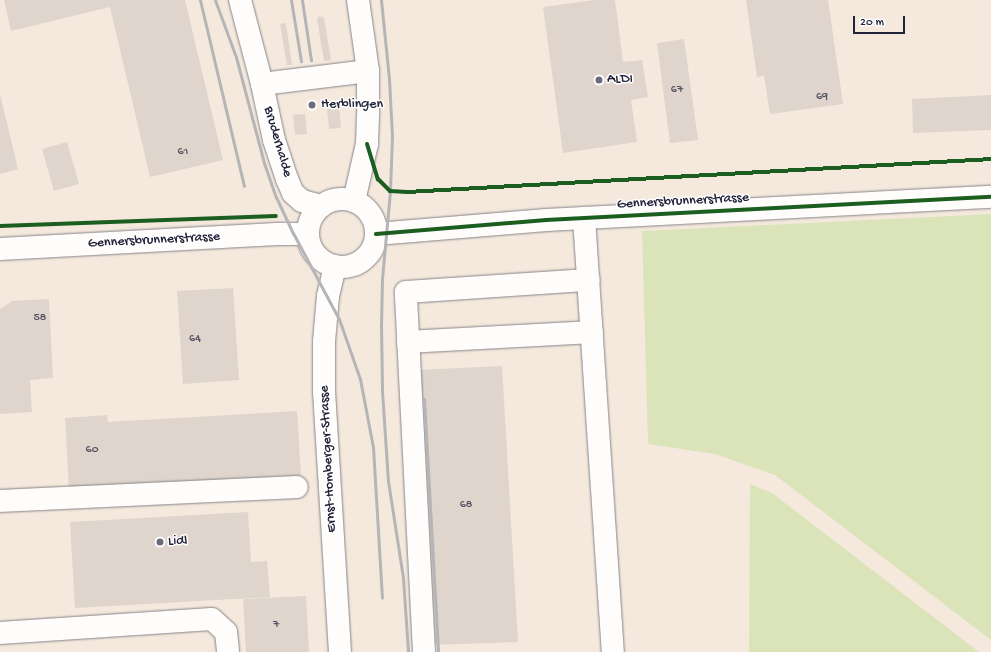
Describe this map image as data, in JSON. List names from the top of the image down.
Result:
{
  "streets": {
    "street": ["Bruderhalde", "Gennersbrunnerstrasse", "Ernst-Homberger-Strasse"]
  },
  "crossings": [
    ["Bruderhalde", "Gennersbrunnerstrasse"],
    ["Bruderhalde", "Ernst-Homberger-Strasse"],
    ["Gennersbrunnerstrasse", "Ernst-Homberger-Strasse"]
  ],
  "places": ["ALDI", "Herblingen", "Lidl"],
  "house_numbers": [
    "67",
    "69",
    "61",
    "58",
    "64",
    "60",
    "68",
    "7"
  ],
  "scale_bar": "20 m"
}
